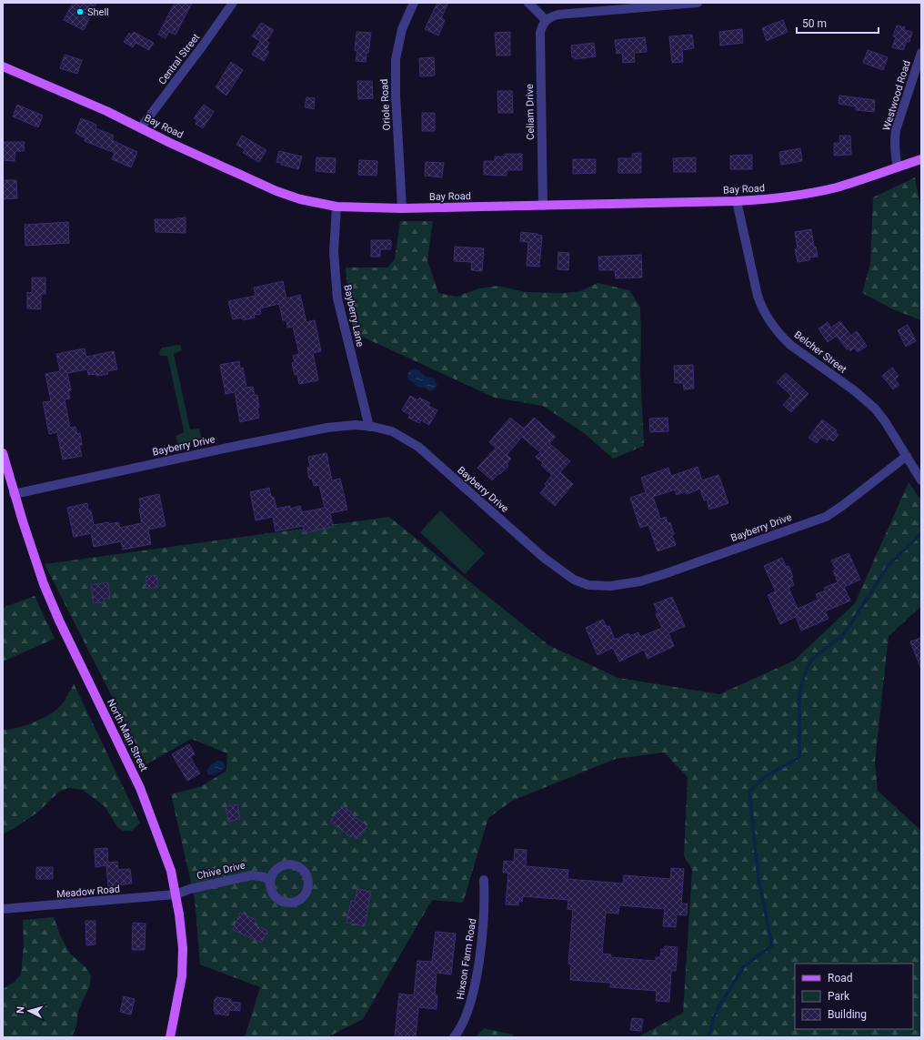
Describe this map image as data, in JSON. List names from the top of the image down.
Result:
{
  "streets": {
    "main road": ["Bay Road", "North Main Street"],
    "street": [
      "Central Street",
      "Westwood Road",
      "Oriole Road",
      "Celiam Drive",
      "Bayberry Lane",
      "Belcher Street",
      "Bayberry Drive",
      "Chive Drive",
      "Meadow Road",
      "Hixson Farm Road"
    ]
  },
  "crossings": [
    ["Central Street", "Bay Road"],
    ["Westwood Road", "Bay Road"],
    ["Oriole Road", "Bay Road"],
    ["Celiam Drive", "Bay Road"],
    ["Bay Road", "Bayberry Lane"],
    ["Bay Road", "Belcher Street"],
    ["Bayberry Lane", "Bayberry Drive"],
    ["Belcher Street", "Bayberry Drive"],
    ["Bayberry Drive", "North Main Street"],
    ["North Main Street", "Chive Drive"],
    ["North Main Street", "Meadow Road"],
    ["Chive Drive", "Meadow Road"]
  ],
  "places": ["Shell"],
  "legend": ["Road", "Park", "Building"],
  "scale_bar": "50 m",
  "north": "left"
}
